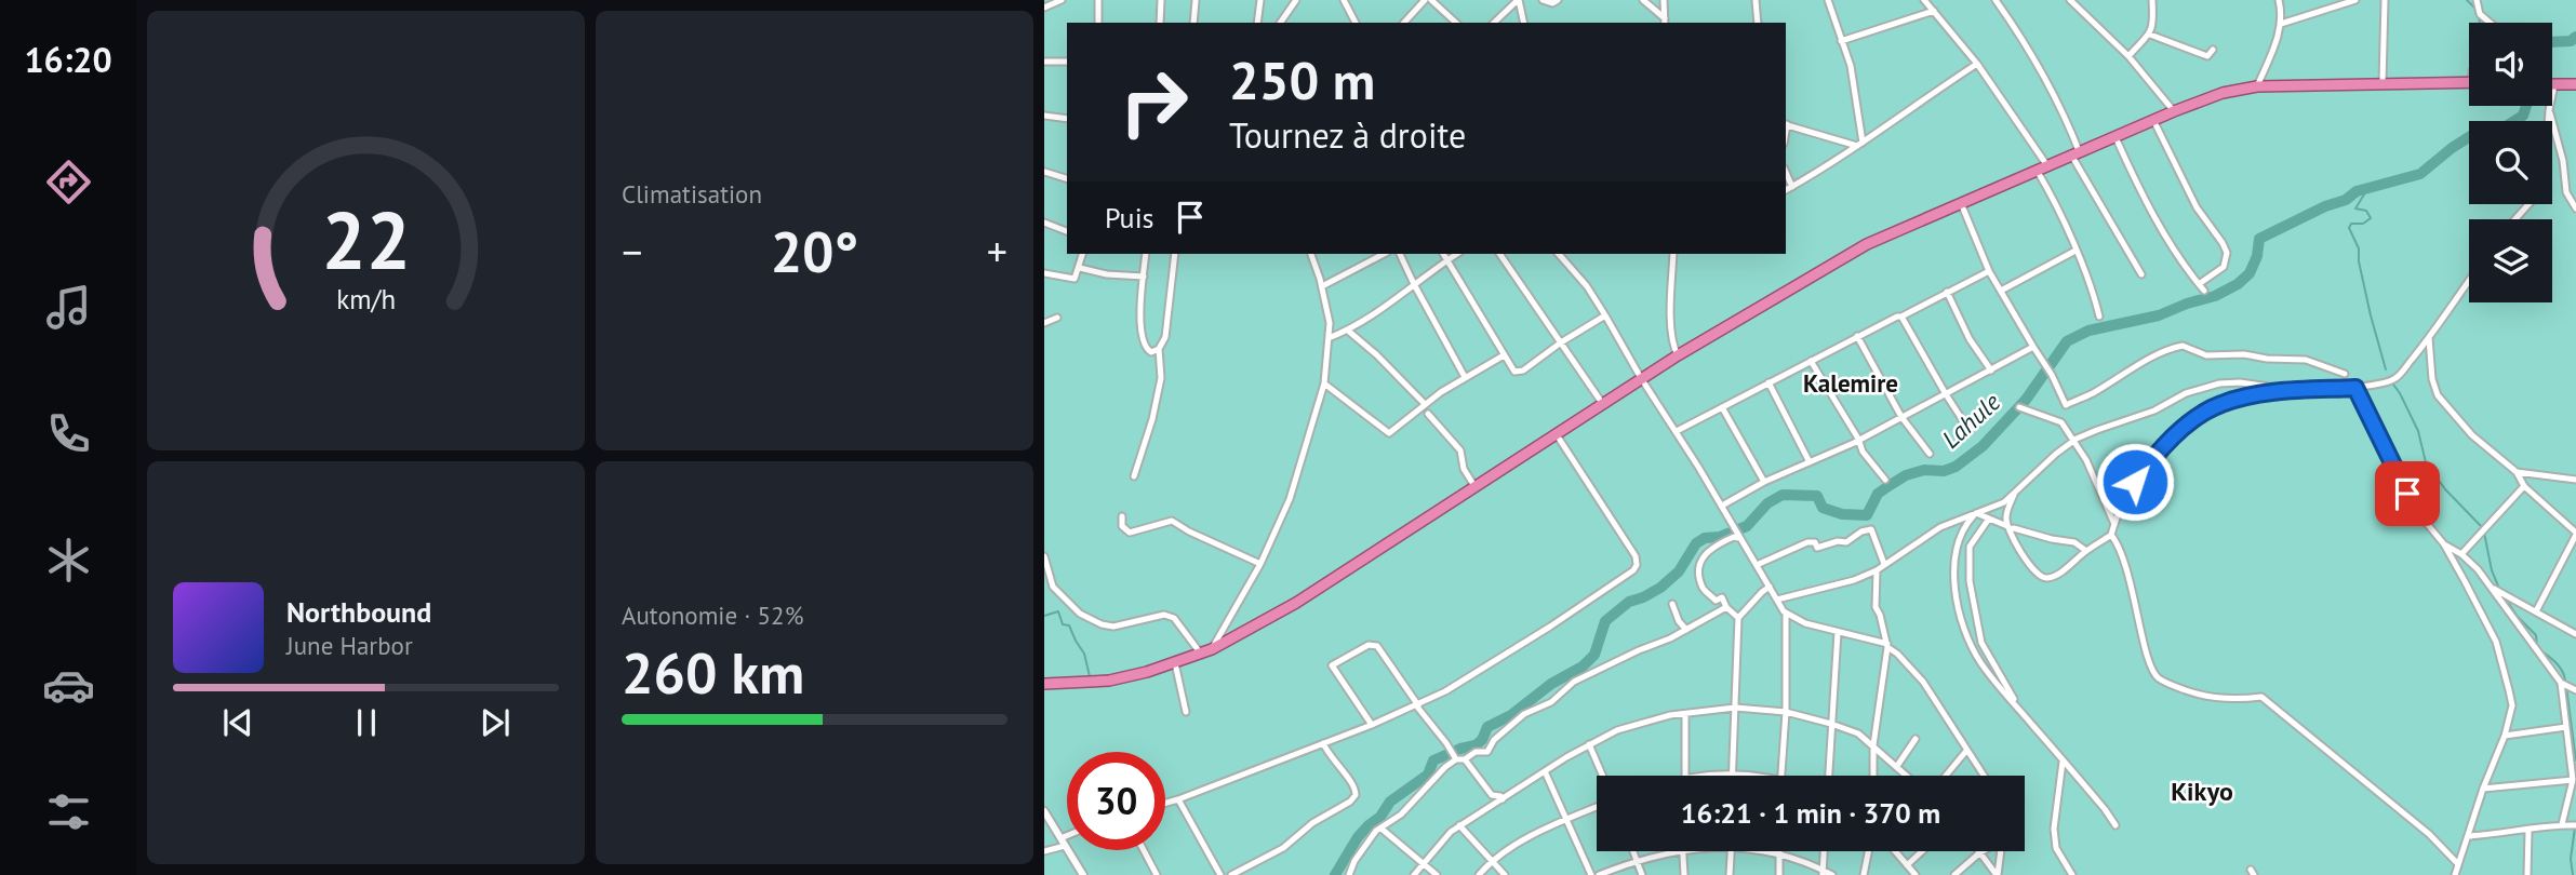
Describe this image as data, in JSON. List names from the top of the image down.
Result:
{
  "districts": ["Kalemire", "Kikyo"],
  "water": ["Lahule"],
  "page": {
    "tabs": "16:20",
    "tile": [
      "Climatisation",
      ["Autonomie · 52%", "260 km"]
    ],
    "turn": ["250 m", "Tournez à droite"],
    "then": "Puis",
    "heat": ["−", "20°", "+"],
    "song": ["Northbound", "June Harbor"],
    "limit": "30",
    "trip": "16:21 · 1 min · 370 m",
    "gauge": ["22", "km/h"]
  }
}
